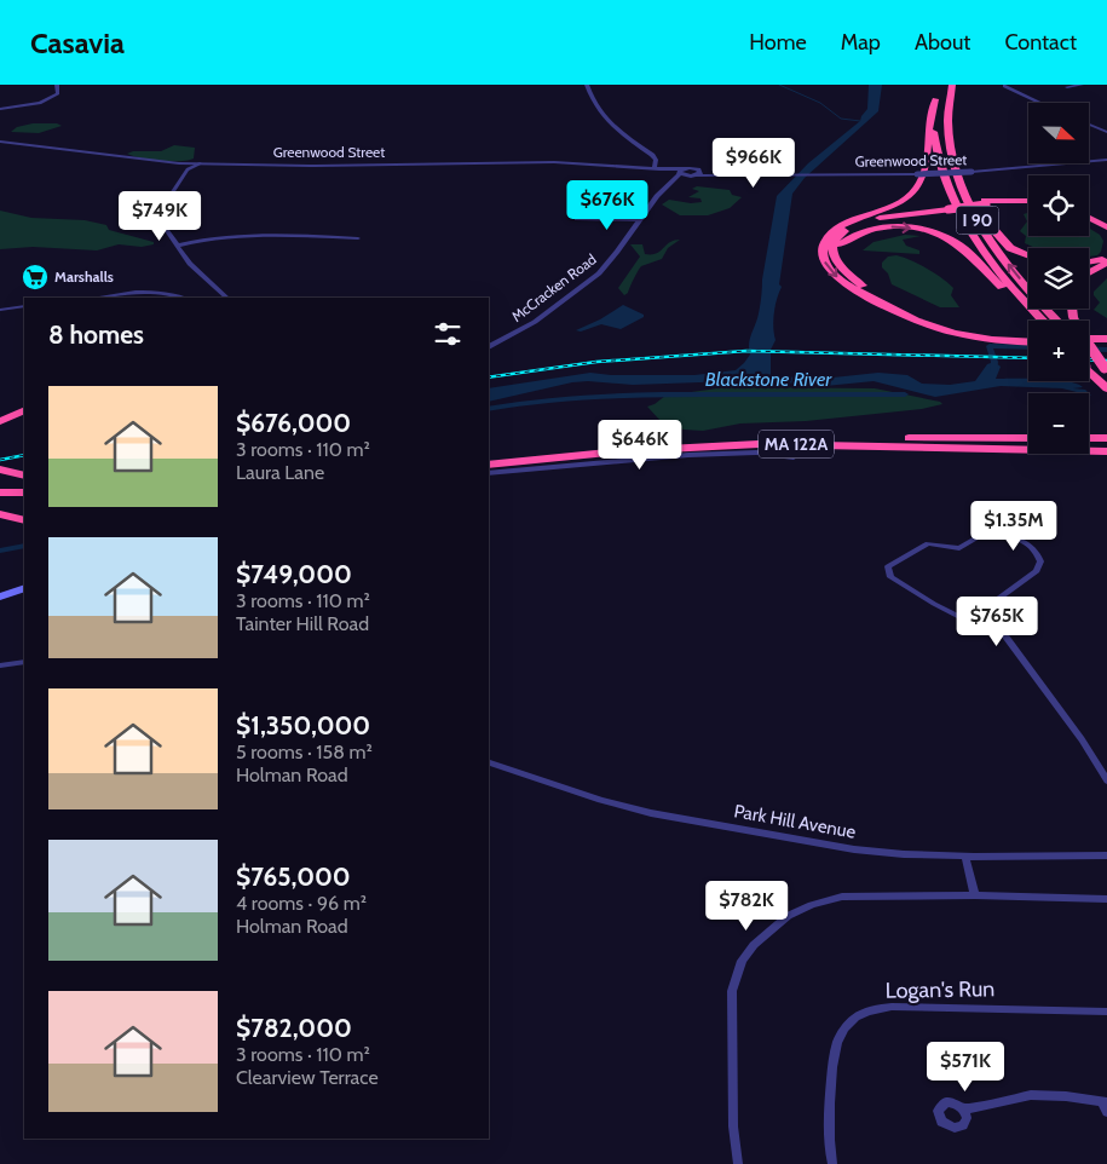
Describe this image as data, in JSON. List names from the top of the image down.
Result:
{
  "streets": {
    "highway": ["I 90", "MA 122A"],
    "street": [
      "Greenwood Street",
      "McCracken Road",
      "Park Hill Avenue",
      "Logan's Run"
    ]
  },
  "crossings": [
    ["Greenwood Street", "McCracken Road"]
  ],
  "water": ["Blackstone River"],
  "places": {
    "supermarket": ["Marshalls"]
  },
  "north": "right",
  "page": {
    "header": "Casavia",
    "nav": [
      "Home",
      "Map",
      "About",
      "Contact"
    ],
    "map_buttons": ["+", "−"],
    "price": [
      "$966K",
      "$676K",
      "$749K",
      "$646K",
      "$1.35M",
      "$765K",
      "$782K",
      "$571K"
    ],
    "heading": "8 homes",
    "list": [
      {
        "name": "$676,000",
        "note": "3 rooms · 110 m² · Laura Lane"
      },
      {
        "name": "$749,000",
        "note": "3 rooms · 110 m² · Tainter Hill Road"
      },
      {
        "name": "$1,350,000",
        "note": "5 rooms · 158 m² · Holman Road"
      },
      {
        "name": "$765,000",
        "note": "4 rooms · 96 m² · Holman Road"
      },
      {
        "name": "$782,000",
        "note": "3 rooms · 110 m² · Clearview Terrace"
      }
    ]
  }
}
